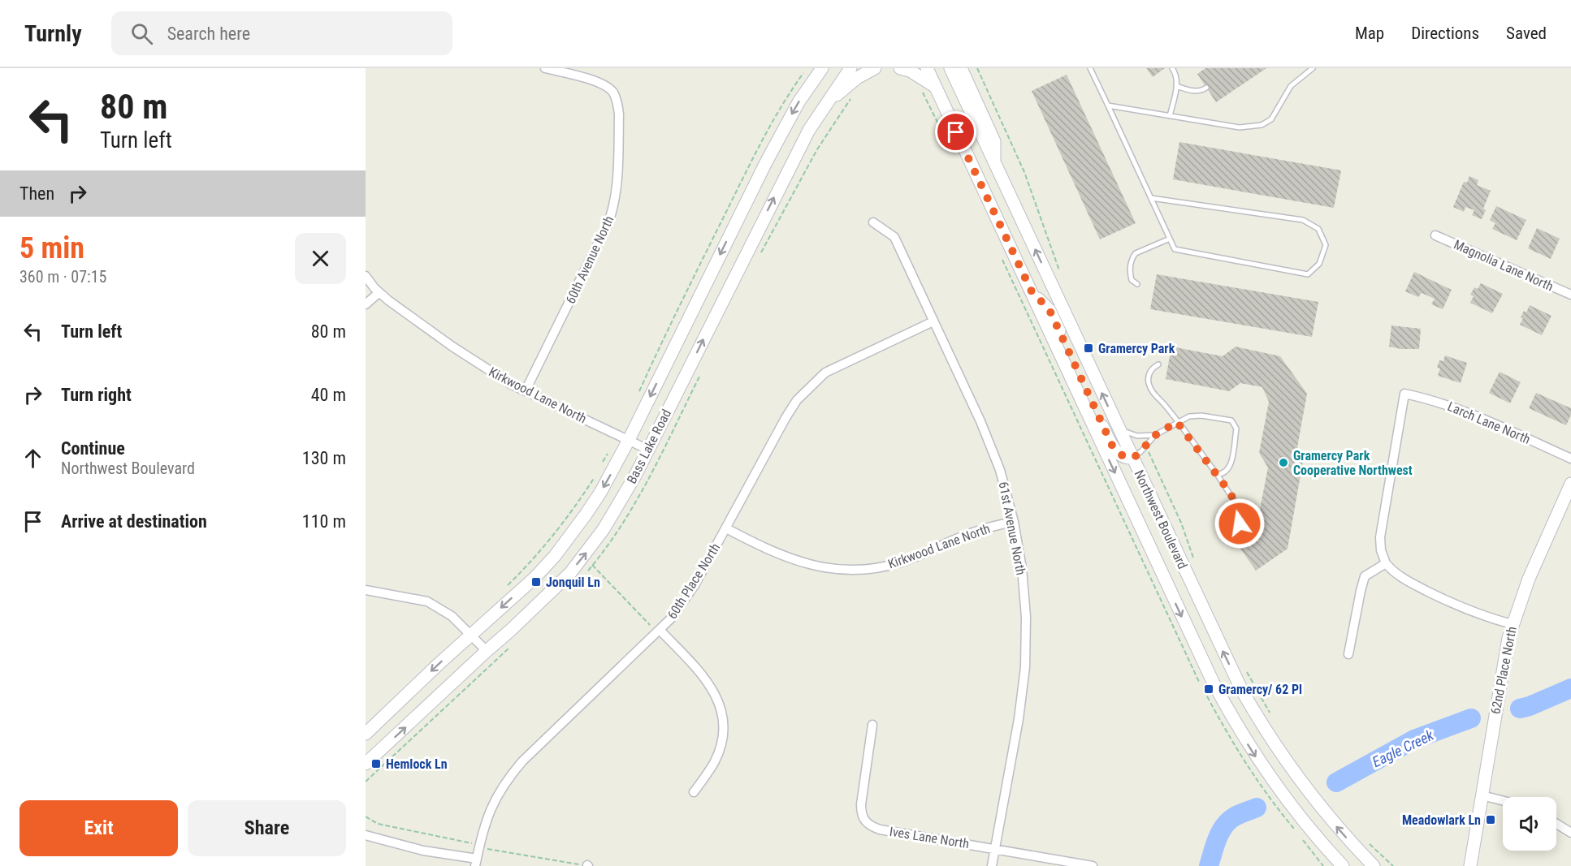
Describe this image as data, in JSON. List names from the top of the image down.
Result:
{
  "streets": {
    "main road": ["Bass Lake Road", "Northwest Boulevard", "62nd Place North"],
    "street": [
      "60th Avenue North",
      "Magnolia Lane North",
      "Kirkwood Lane North",
      "Larch Lane North",
      "61st Avenue North",
      "60th Place North",
      "Ives Lane North"
    ]
  },
  "crossings": [
    ["60th Avenue North", "Kirkwood Lane North"],
    ["Kirkwood Lane North", "Bass Lake Road"],
    ["Kirkwood Lane North", "61st Avenue North"],
    ["Kirkwood Lane North", "60th Place North"],
    ["61st Avenue North", "60th Place North"],
    ["61st Avenue North", "Ives Lane North"]
  ],
  "water": ["Eagle Creek"],
  "places": {
    "transit": [
      "Gramercy Park",
      "Jonquil Ln",
      "Gramercy/ 62 Pl",
      "Hemlock Ln",
      "Meadowlark Ln"
    ],
    "other": ["Gramercy Park Cooperative Northwest"]
  },
  "page": {
    "header": "Turnly",
    "search": "Search here",
    "nav": ["Map", "Directions", "Saved"],
    "turn": ["80 m", "Turn left"],
    "then": "Then",
    "heading": ["5 min", "360 m · 07:15"],
    "list": [
      {
        "name": "Turn left",
        "value": "80 m"
      },
      {
        "name": "Turn right",
        "value": "40 m"
      },
      {
        "name": "Continue",
        "note": "Northwest Boulevard",
        "value": "130 m"
      },
      {
        "name": "Arrive at destination",
        "value": "110 m"
      }
    ],
    "buttons": ["Exit", "Share"]
  }
}
